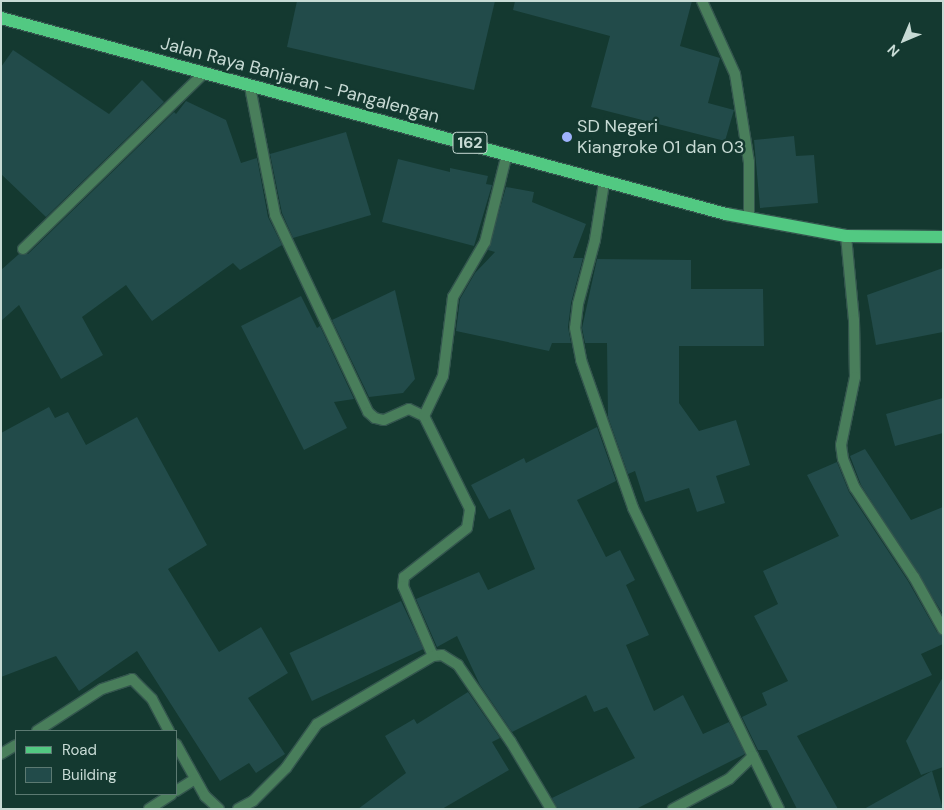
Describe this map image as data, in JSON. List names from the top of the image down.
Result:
{
  "streets": {
    "main road": ["Jalan Raya Banjaran - Pangalengan", "162"]
  },
  "places": ["SD Negeri Kiangroke 01 dan 03"],
  "legend": ["Road", "Building"],
  "north": "bottom left"
}
